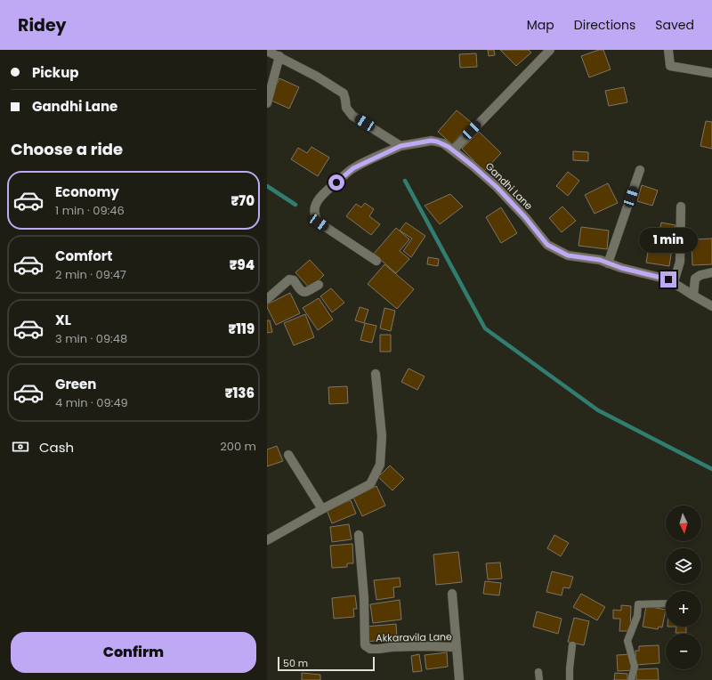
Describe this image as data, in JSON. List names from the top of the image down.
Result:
{
  "streets": {
    "street": ["Gandhi Lane", "Akkaravila Lane"]
  },
  "scale_bar": "50 m",
  "north": "bottom",
  "page": {
    "header": "Ridey",
    "nav": ["Map", "Directions", "Saved"],
    "banner": ["Pickup", "Gandhi Lane"],
    "heading": "Choose a ride",
    "list": [
      {
        "name": "Economy",
        "note": "1 min · 09:46",
        "value": "₹70"
      },
      {
        "name": "Comfort",
        "note": "2 min · 09:47",
        "value": "₹94"
      },
      {
        "name": "XL",
        "note": "3 min · 09:48",
        "value": "₹119"
      },
      {
        "name": "Green",
        "note": "4 min · 09:49",
        "value": "₹136"
      }
    ],
    "bubble": "1 min",
    "pay": ["Cash", "200 m"],
    "map_buttons": ["+", "−"],
    "buttons": "Confirm",
    "scale": "50 m"
  }
}
